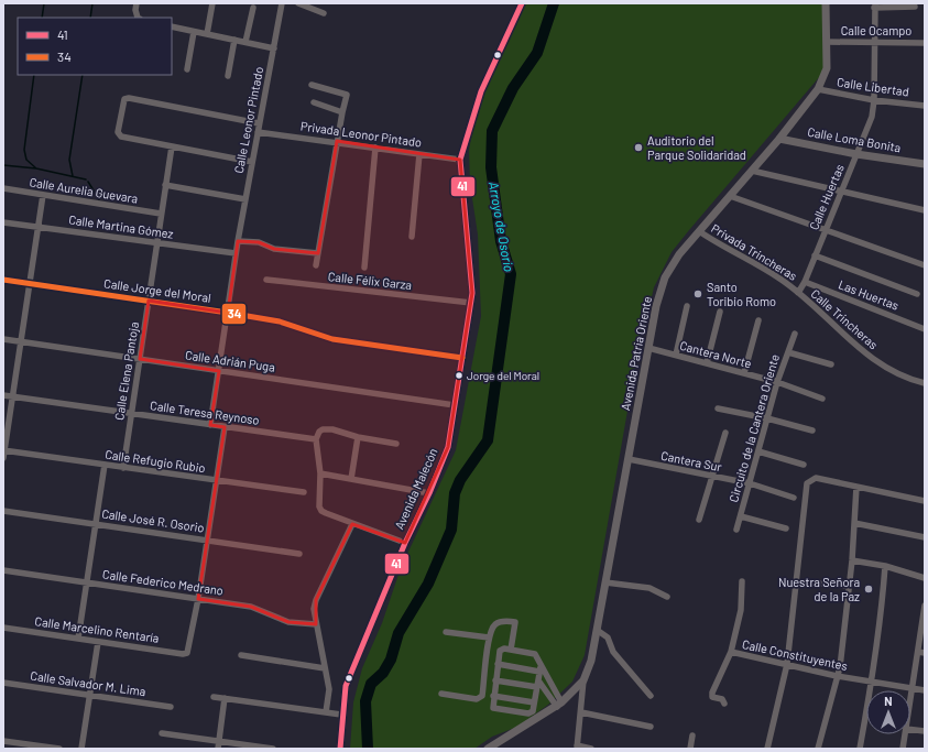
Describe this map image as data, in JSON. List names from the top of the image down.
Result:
{
  "streets": {
    "street": [
      "Calle Ocampo",
      "Calle Libertad",
      "Calle Leonor Pintado",
      "Privada Leonor Pintado",
      "Calle Loma Bonita",
      "Calle Aurelia Guevara",
      "Calle Huertas",
      "Calle Martina Gómez",
      "Privada Trincheras",
      "Calle Félix Garza",
      "Calle Jorge del Moral",
      "Las Huertas",
      "Calle Trincheras",
      "Avenida Patria Oriente",
      "Cantera Norte",
      "Calle Adrián Puga",
      "Calle Elena Pantoja",
      "Calle Teresa Reynoso",
      "Circuito de la Cantera Oriente",
      "Calle Refugio Rubio",
      "Cantera Sur",
      "Avenida Malecón",
      "Calle José R. Osorio",
      "Calle Federico Medrano",
      "Calle Marcelino Rentaría",
      "Calle Constituyentes",
      "Calle Salvador M. Lima"
    ]
  },
  "crossings": [
    ["Calle Ocampo", "Calle Huertas"],
    ["Calle Ocampo", "Avenida Patria Oriente"],
    ["Calle Libertad", "Calle Huertas"],
    ["Calle Libertad", "Avenida Patria Oriente"],
    ["Calle Leonor Pintado", "Privada Leonor Pintado"],
    ["Calle Leonor Pintado", "Calle Martina Gómez"],
    ["Calle Leonor Pintado", "Calle Jorge del Moral"],
    ["Calle Leonor Pintado", "Calle Adrián Puga"],
    ["Calle Leonor Pintado", "Calle Teresa Reynoso"],
    ["Privada Leonor Pintado", "Avenida Malecón"],
    ["Calle Loma Bonita", "Calle Huertas"],
    ["Calle Loma Bonita", "Avenida Patria Oriente"],
    ["Calle Aurelia Guevara", "Calle Elena Pantoja"],
    ["Calle Huertas", "Privada Trincheras"],
    ["Calle Huertas", "Las Huertas"],
    ["Calle Huertas", "Calle Trincheras"],
    ["Calle Martina Gómez", "Calle Elena Pantoja"],
    ["Privada Trincheras", "Calle Trincheras"],
    ["Privada Trincheras", "Avenida Patria Oriente"],
    ["Calle Félix Garza", "Avenida Malecón"],
    ["Calle Jorge del Moral", "Calle Elena Pantoja"],
    ["Calle Jorge del Moral", "Avenida Malecón"],
    ["Avenida Patria Oriente", "Cantera Norte"],
    ["Avenida Patria Oriente", "Cantera Sur"],
    ["Cantera Norte", "Circuito de la Cantera Oriente"],
    ["Calle Adrián Puga", "Calle Elena Pantoja"],
    ["Calle Adrián Puga", "Avenida Malecón"],
    ["Calle Elena Pantoja", "Calle Teresa Reynoso"],
    ["Calle Elena Pantoja", "Calle Refugio Rubio"],
    ["Circuito de la Cantera Oriente", "Cantera Sur"],
    ["Calle Federico Medrano", "Calle Marcelino Rentaría"]
  ],
  "water": ["Arroyo de Osorio"],
  "places": [
    "Auditorio del Parque Solidaridad",
    "Santo Toribio Romo",
    "Jorge del Moral",
    "Nuestra Señora de la Paz"
  ],
  "lines": ["transit line 41", "transit line 34"],
  "legend": ["41", "34"],
  "north": "top"
}
